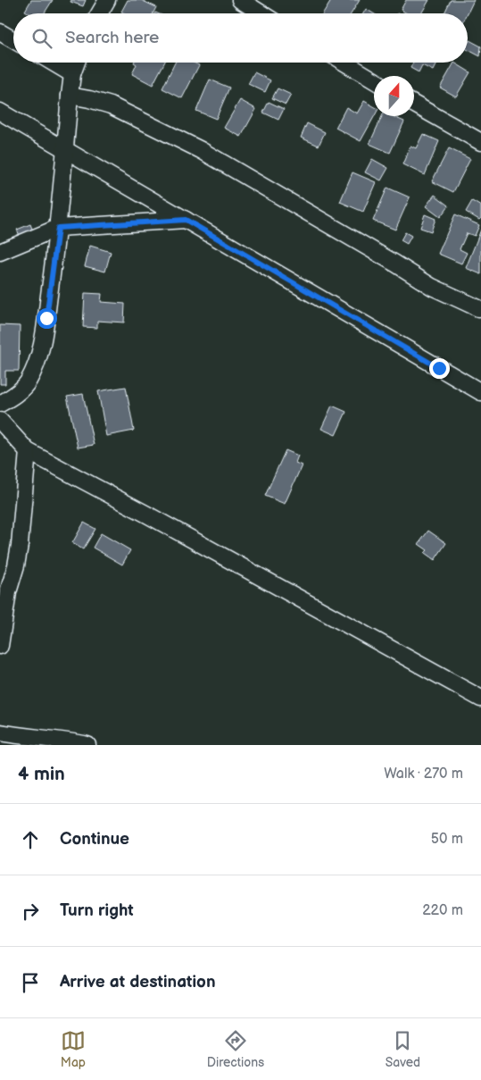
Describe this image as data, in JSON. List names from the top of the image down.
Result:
{
  "north": "top",
  "page": {
    "search": "Search here",
    "heading": ["4 min", "Walk · 270 m"],
    "list": [
      ["Continue", "50 m"],
      ["Turn right", "220 m"],
      "Arrive at destination"
    ],
    "nav": ["Map", "Directions", "Saved"]
  }
}
